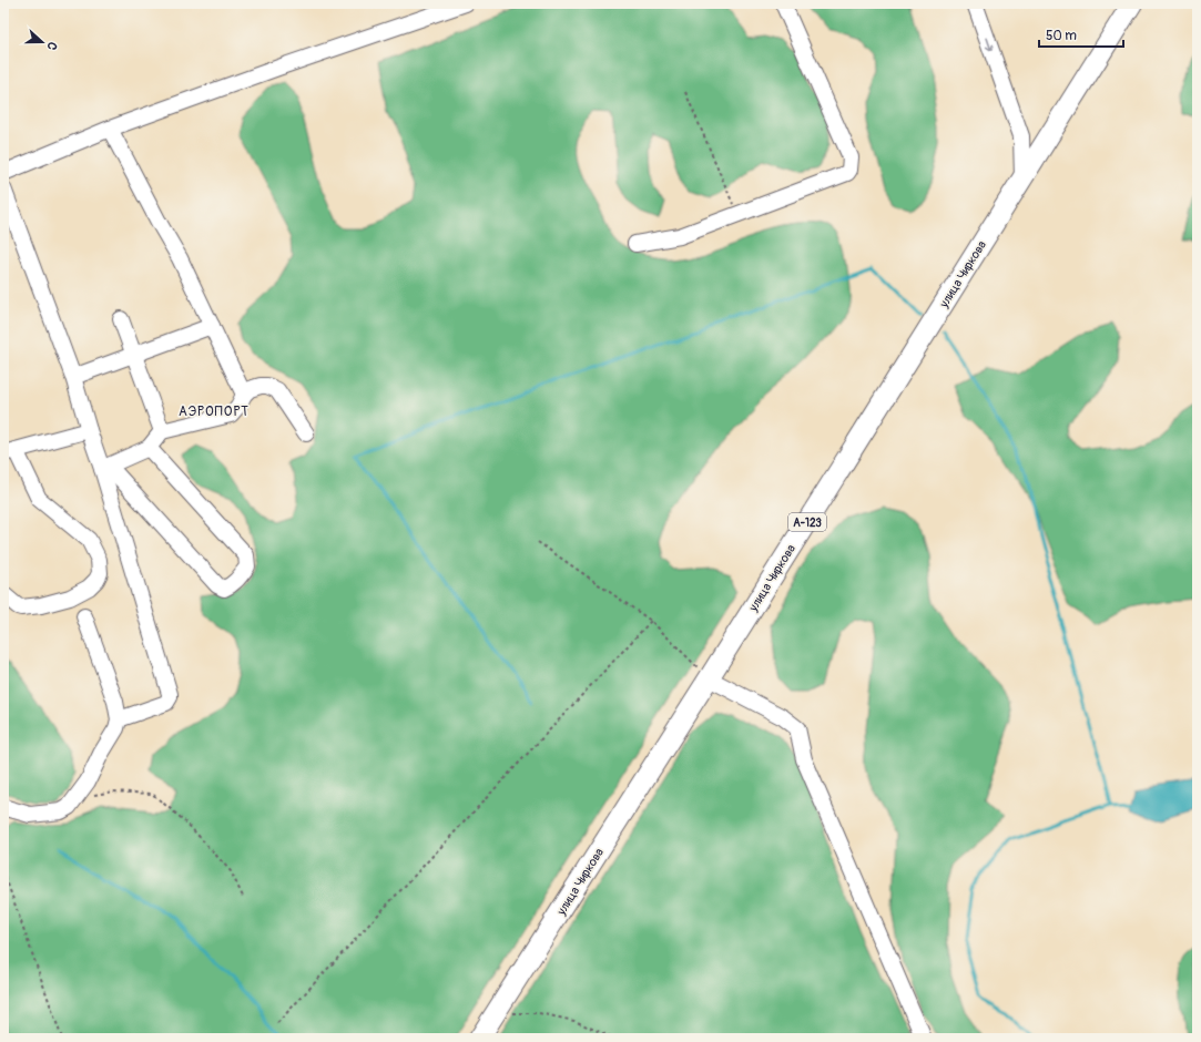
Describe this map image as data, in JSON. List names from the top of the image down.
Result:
{
  "streets": {
    "main road": ["улица Чиркова", "А-123"]
  },
  "districts": ["АЭРОПОРТ"],
  "scale_bar": "50 m",
  "north": "right"
}
